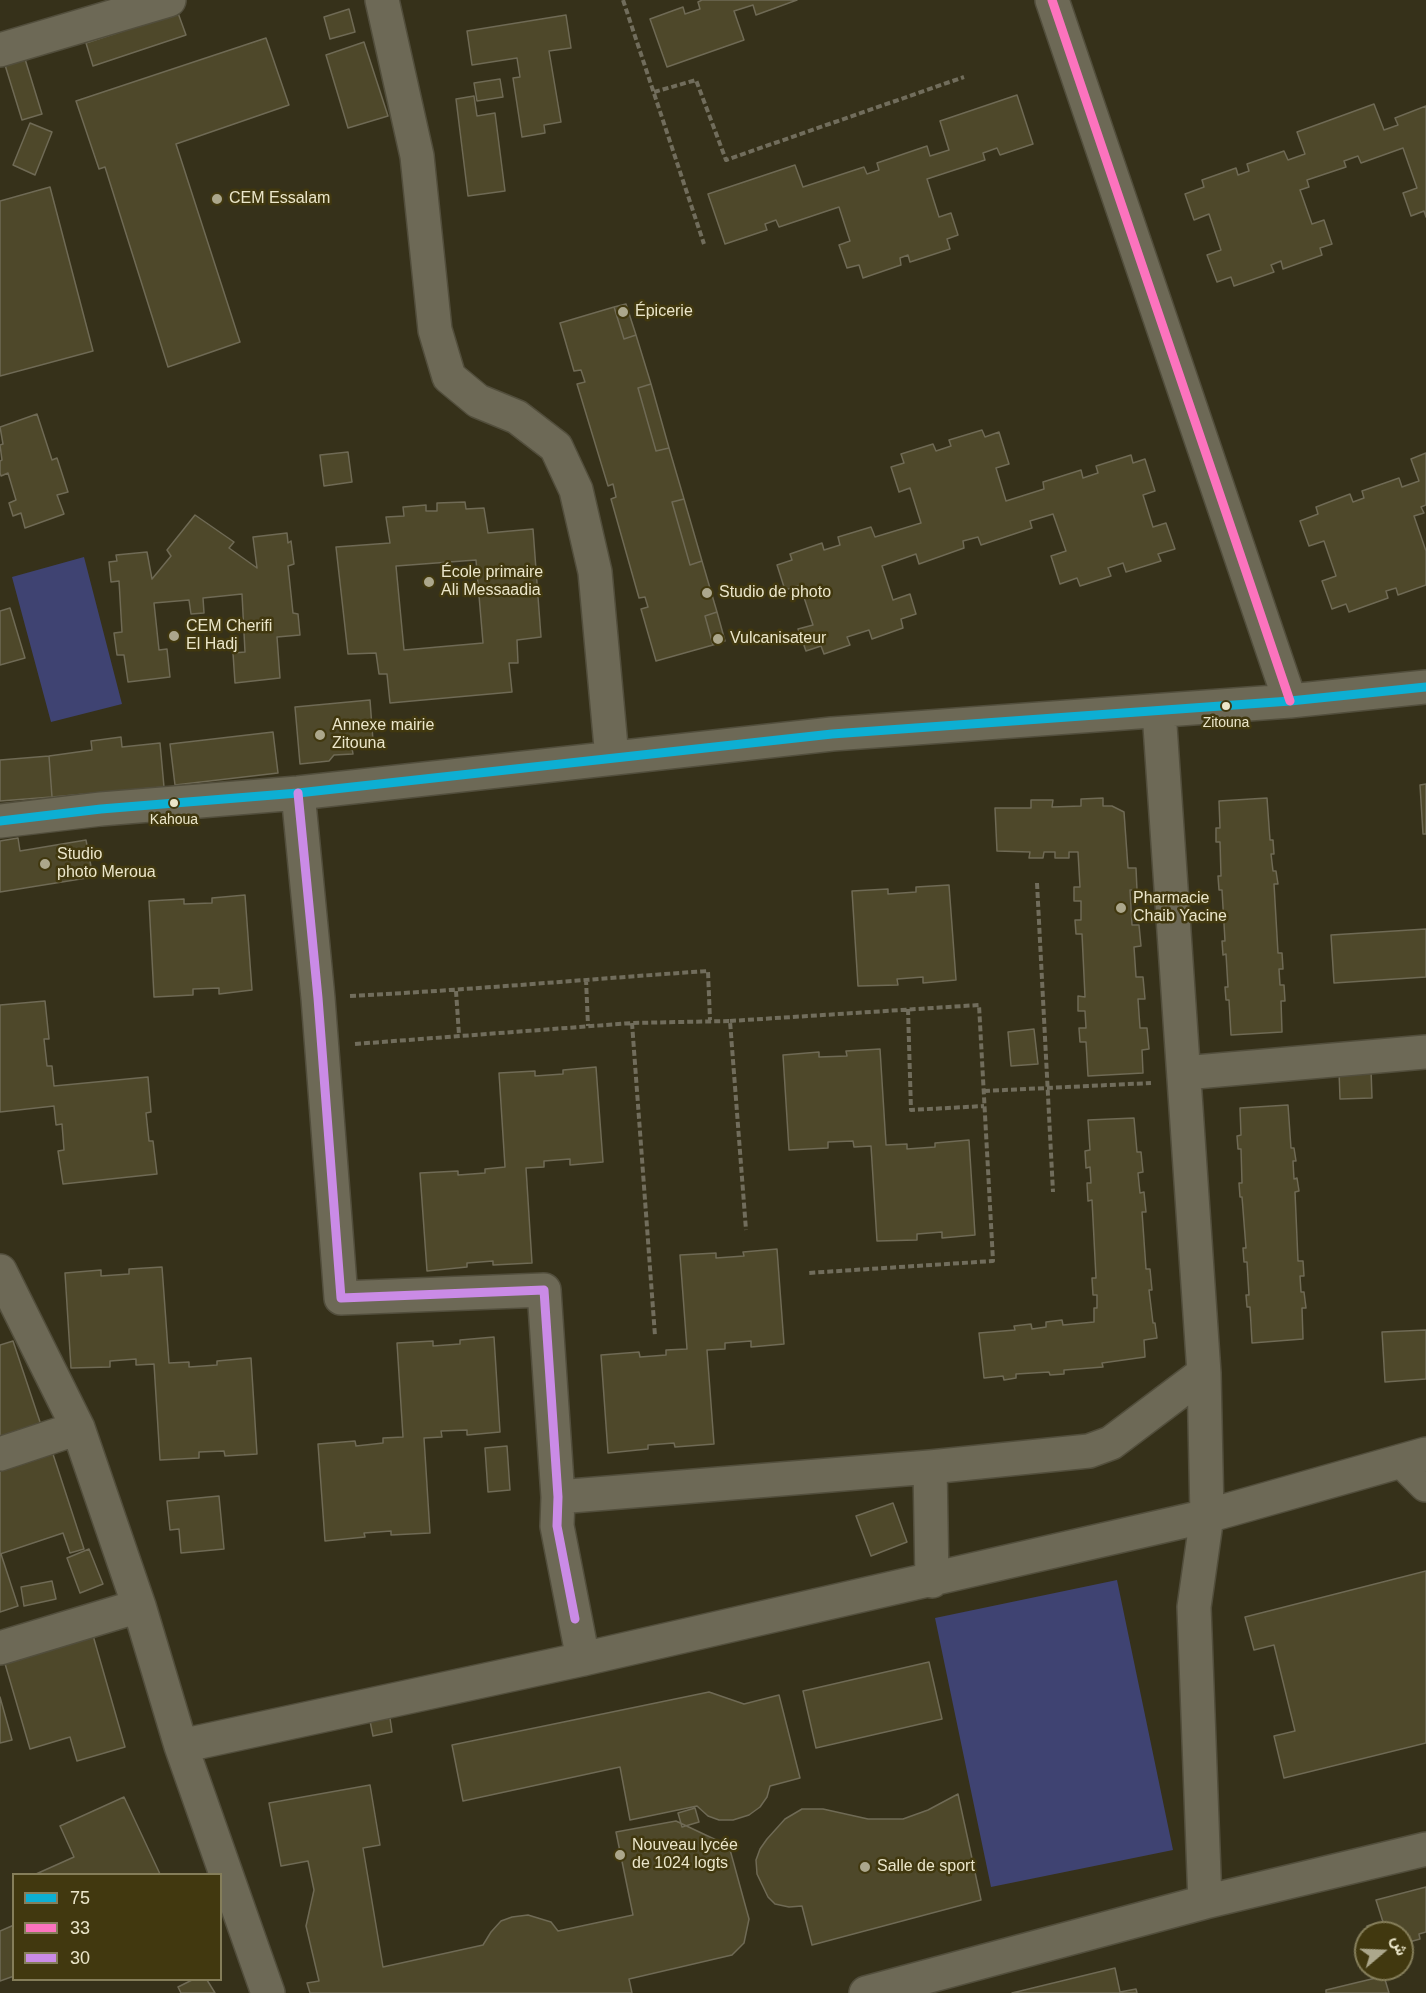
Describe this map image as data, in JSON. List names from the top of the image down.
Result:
{
  "places": [
    "CEM Essalam",
    "Épicerie",
    "École primaire Ali Messaadia",
    "Studio de photo",
    "CEM Cherifi El Hadj",
    "Vulcanisateur",
    "Zitouna",
    "Annexe mairie Zitouna",
    "Kahoua",
    "Studio photo Meroua",
    "Pharmacie Chaib Yacine",
    "Nouveau lycée de 1024 logts",
    "Salle de sport"
  ],
  "lines": ["transit line 33", "transit line 75", "transit line 30"],
  "legend": ["75", "33", "30"],
  "north": "right"
}
